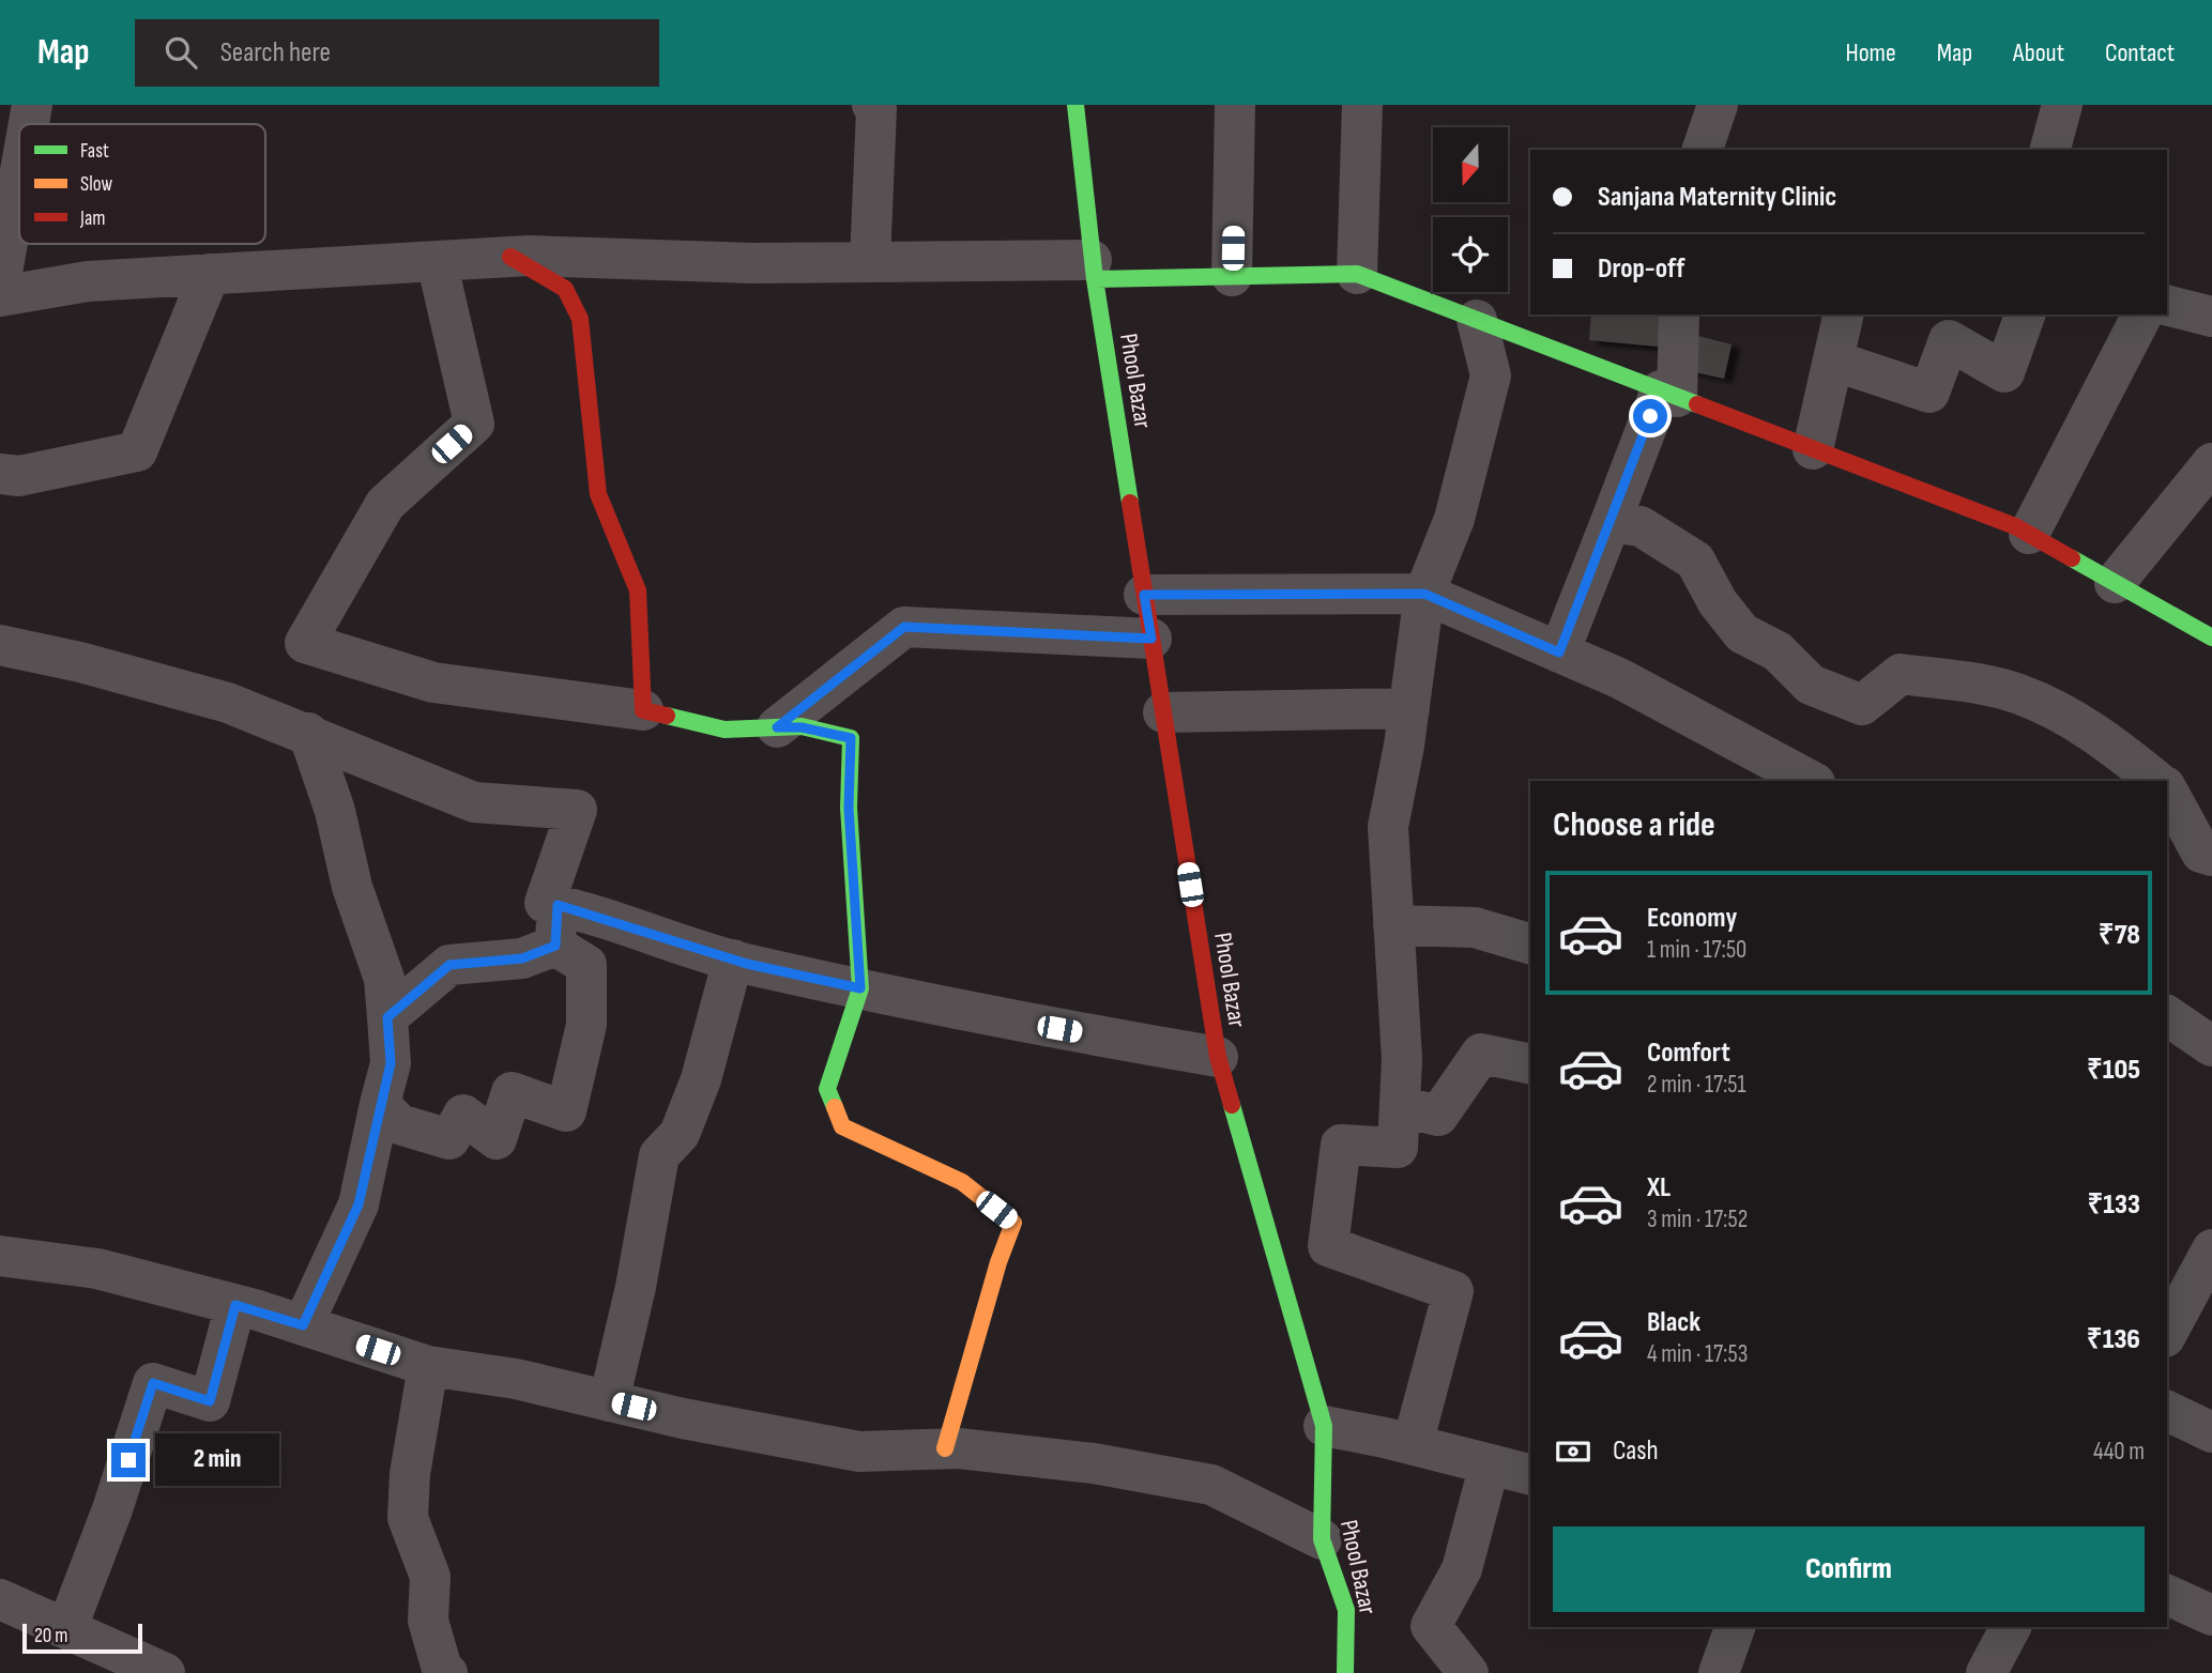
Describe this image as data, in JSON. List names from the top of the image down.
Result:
{
  "streets": {
    "street": ["Phool Bazar"]
  },
  "legend": ["Fast", "Slow", "Jam"],
  "scale_bar": "20 m",
  "north": "bottom",
  "page": {
    "header": "Map",
    "search": "Search here",
    "nav": [
      "Home",
      "Map",
      "About",
      "Contact"
    ],
    "banner": ["Sanjana Maternity Clinic", "Drop-off"],
    "heading": "Choose a ride",
    "list": [
      {
        "name": "Economy",
        "note": "1 min · 17:50",
        "value": "₹78"
      },
      {
        "name": "Comfort",
        "note": "2 min · 17:51",
        "value": "₹105"
      },
      {
        "name": "XL",
        "note": "3 min · 17:52",
        "value": "₹133"
      },
      {
        "name": "Black",
        "note": "4 min · 17:53",
        "value": "₹136"
      }
    ],
    "pay": ["Cash", "440 m"],
    "bubble": "2 min",
    "buttons": "Confirm",
    "scale": "20 m"
  }
}
